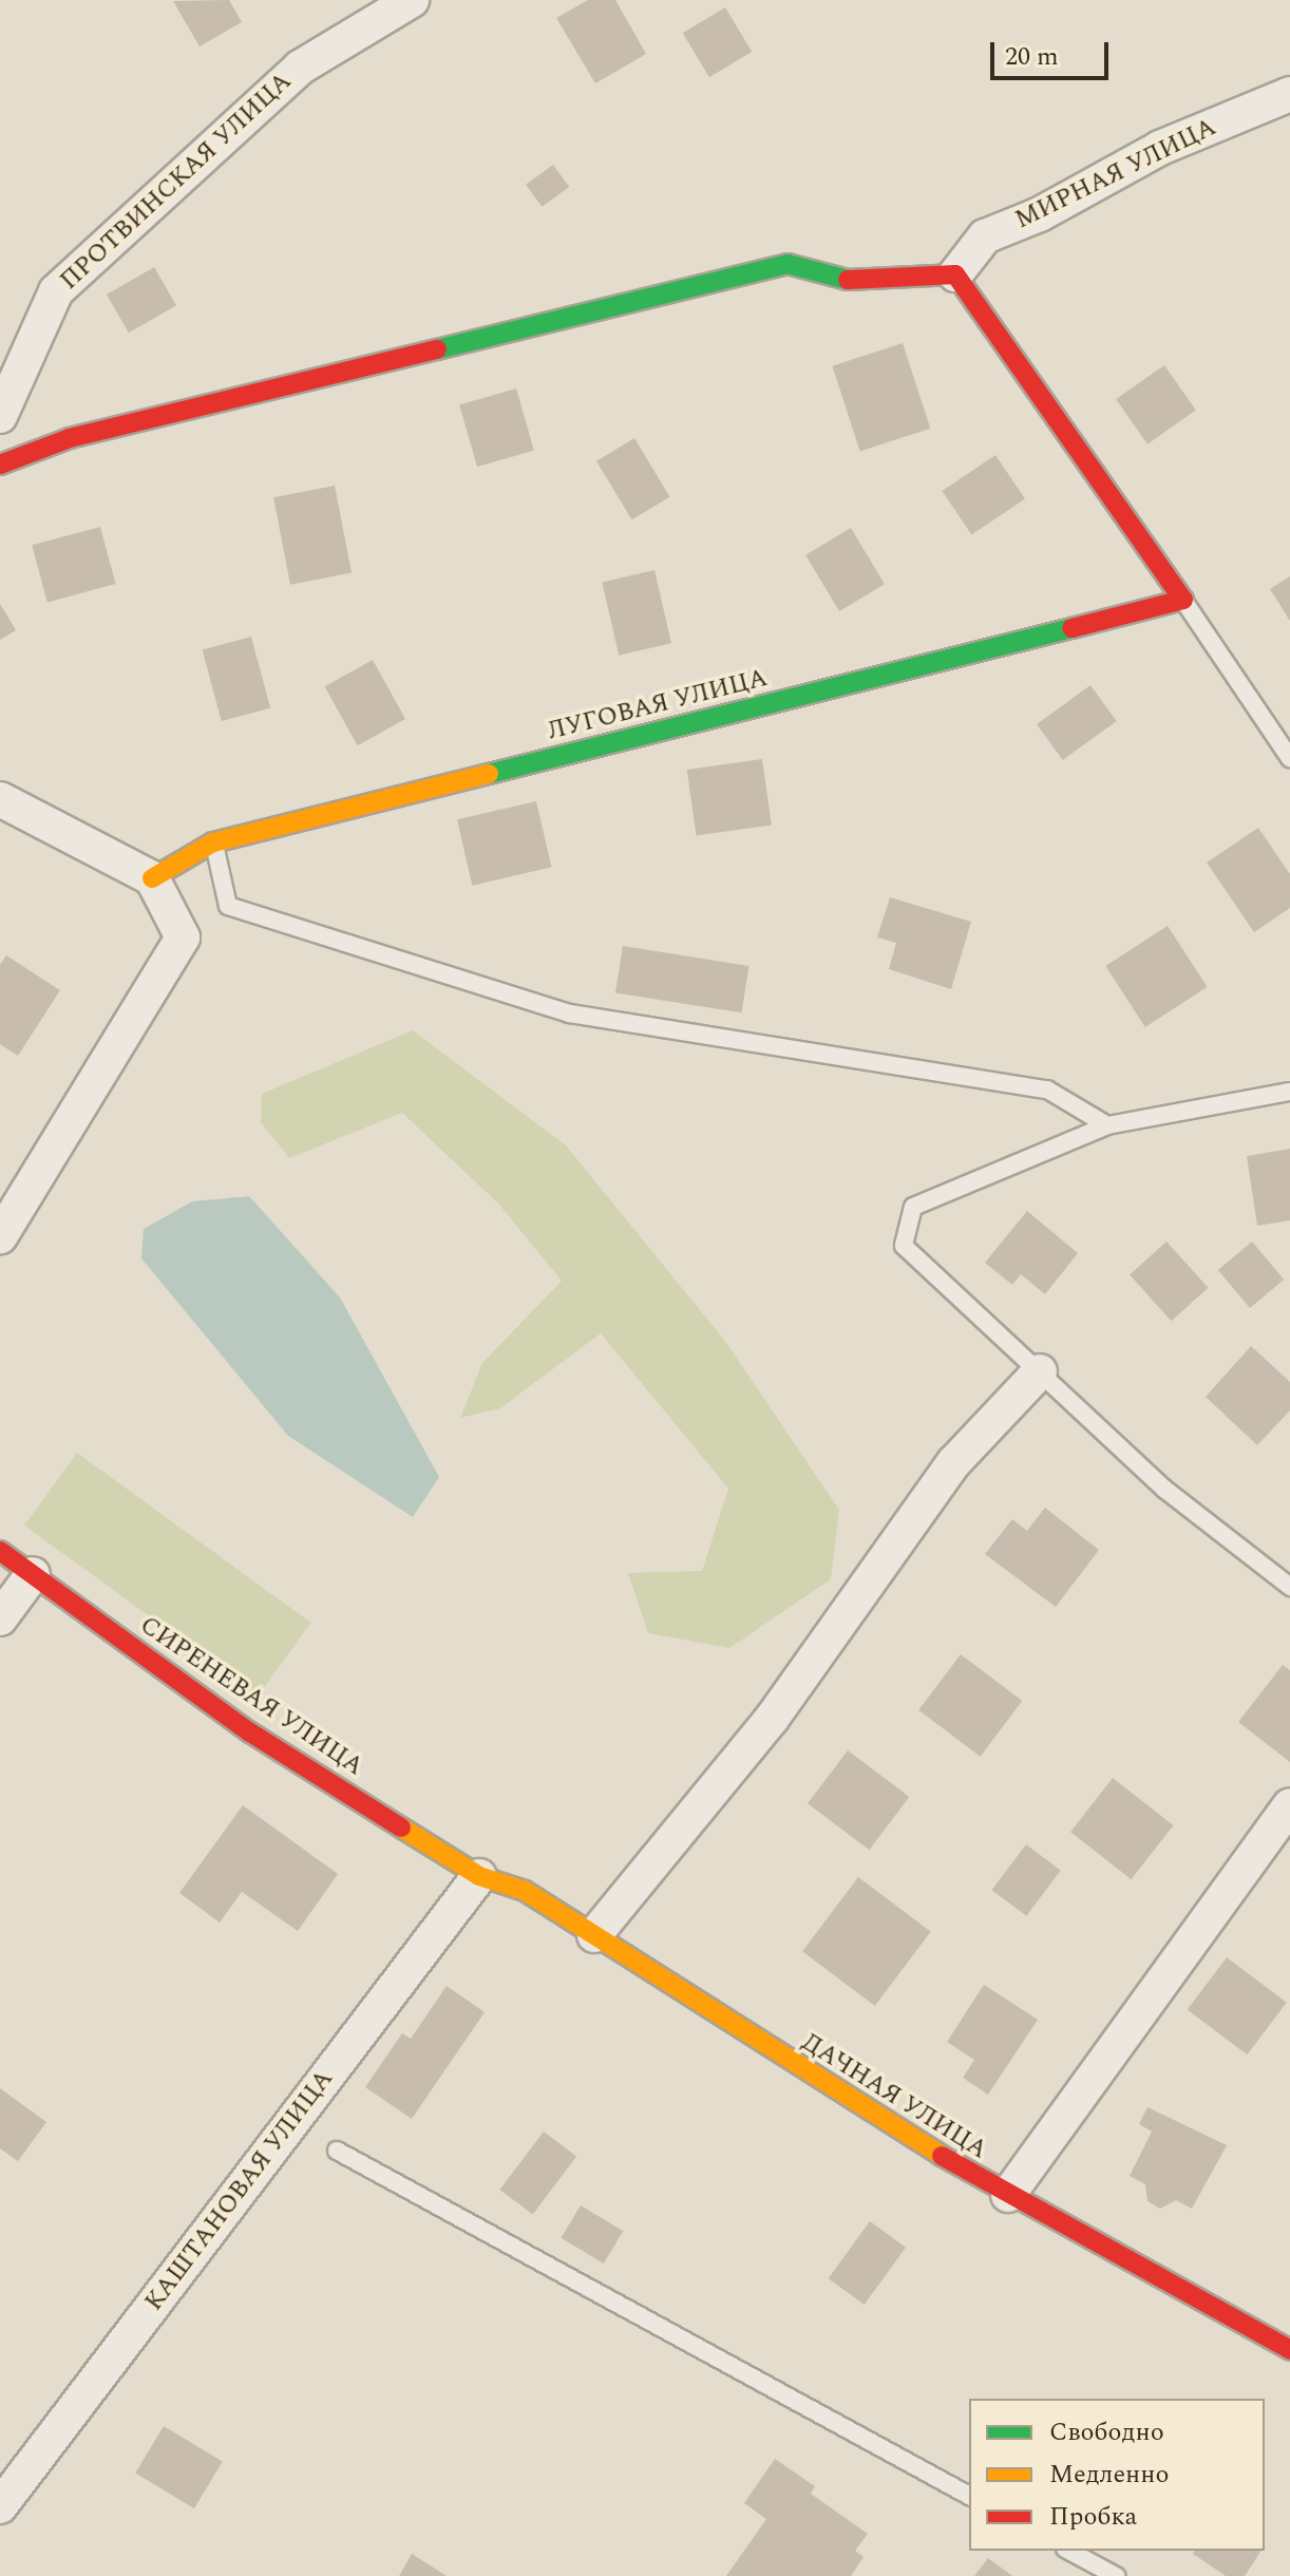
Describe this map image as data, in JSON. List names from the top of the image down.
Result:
{
  "streets": {
    "street": [
      "МИРНАЯ УЛИЦА",
      "ПРОТВИНСКАЯ УЛИЦА",
      "ЛУГОВАЯ УЛИЦА",
      "СИРЕНЕВАЯ УЛИЦА",
      "ДАЧНАЯ УЛИЦА",
      "КАШТАНОВАЯ УЛИЦА"
    ]
  },
  "crossings": [
    ["СИРЕНЕВАЯ УЛИЦА", "ДАЧНАЯ УЛИЦА"],
    ["СИРЕНЕВАЯ УЛИЦА", "КАШТАНОВАЯ УЛИЦА"],
    ["ДАЧНАЯ УЛИЦА", "КАШТАНОВАЯ УЛИЦА"]
  ],
  "legend": ["Свободно", "Медленно", "Пробка"],
  "scale_bar": "20 m"
}
